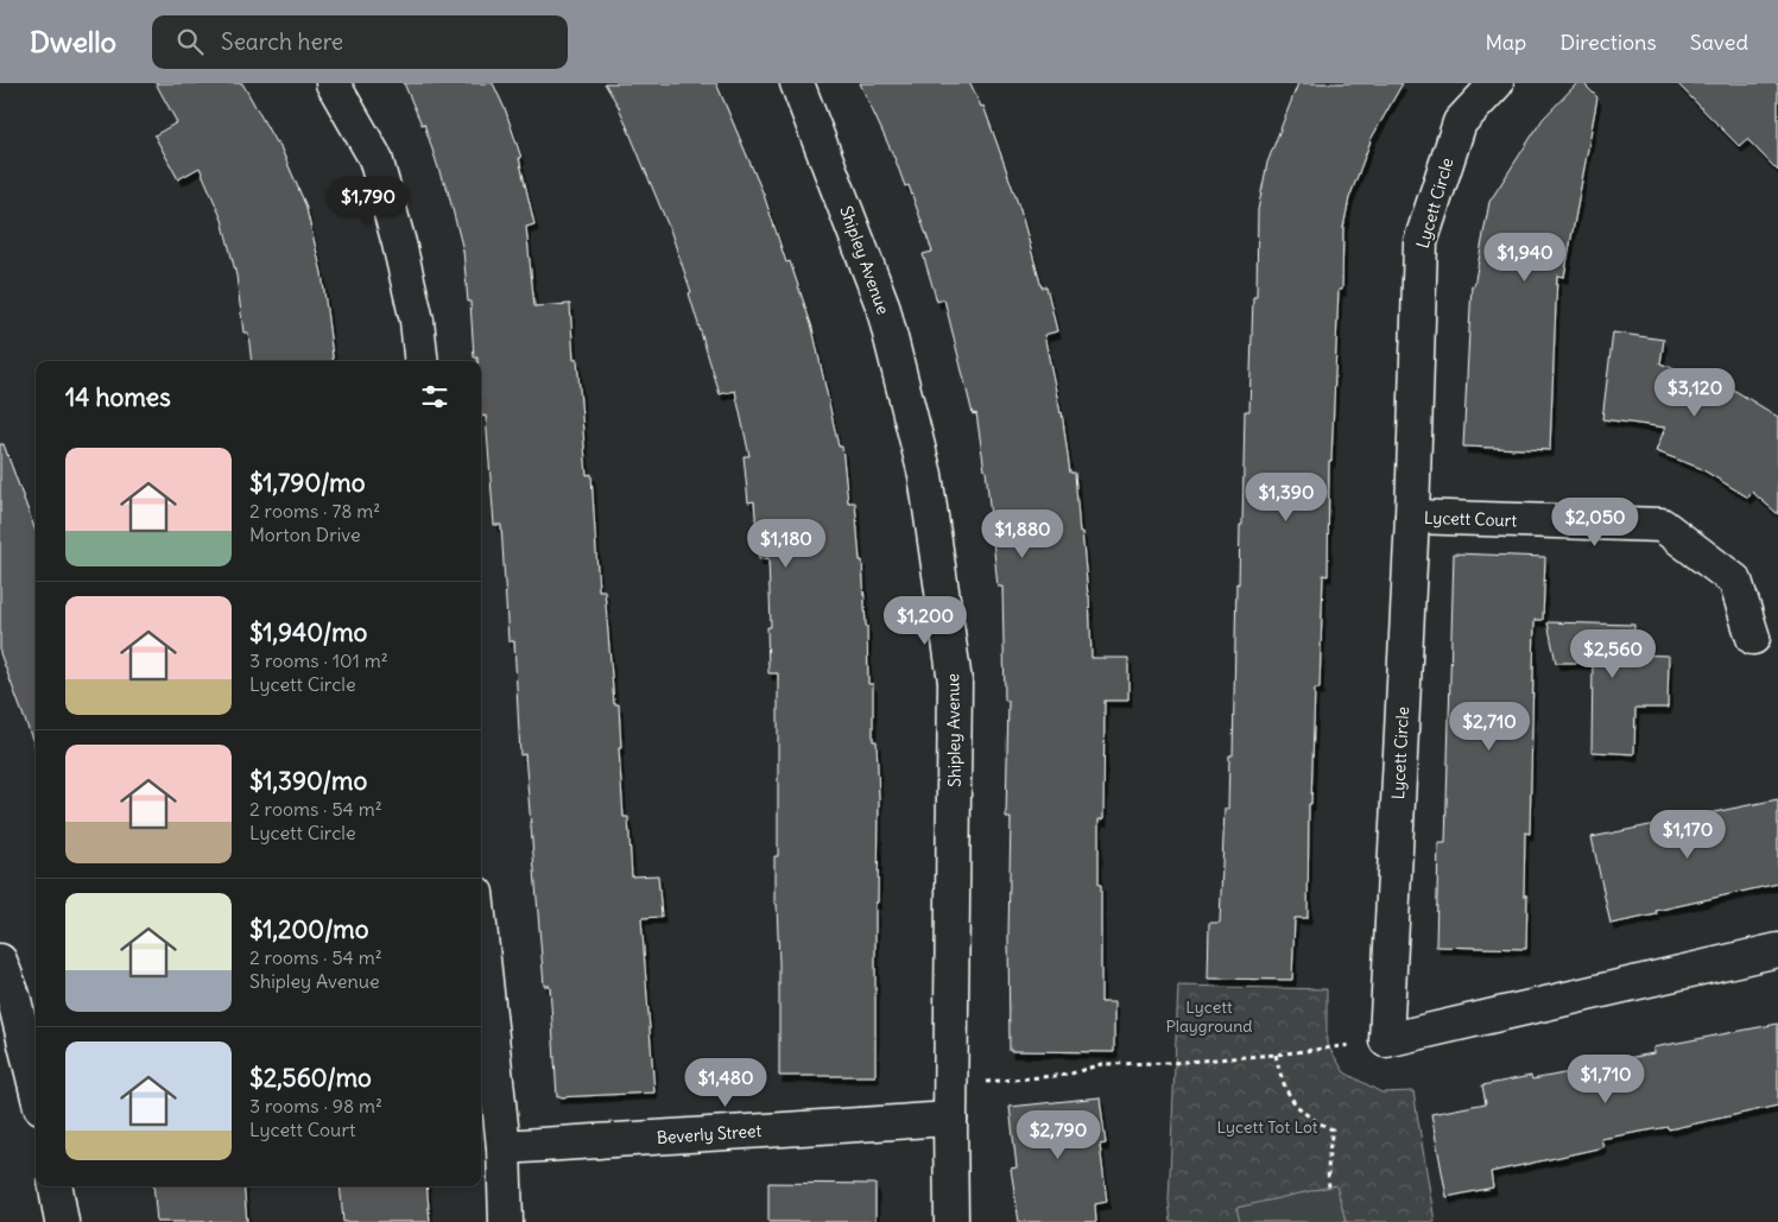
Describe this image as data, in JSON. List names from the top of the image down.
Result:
{
  "streets": {
    "street": [
      "Lycett Circle",
      "Shipley Avenue",
      "Lycett Court",
      "Beverly Street"
    ]
  },
  "crossings": [
    ["Lycett Circle", "Lycett Court"],
    ["Shipley Avenue", "Beverly Street"]
  ],
  "parks": ["Lycett Playground", "Lycett Tot Lot"],
  "page": {
    "header": "Dwello",
    "search": "Search here",
    "nav": ["Map", "Directions", "Saved"],
    "price": [
      "$1,790",
      "$1,940",
      "$3,120",
      "$1,390",
      "$2,050",
      "$1,880",
      "$1,180",
      "$1,200",
      "$2,560",
      "$2,710",
      "$1,170",
      "$1,710",
      "$1,480",
      "$2,790"
    ],
    "heading": "14 homes",
    "list": [
      {
        "name": "$1,790/mo",
        "note": "2 rooms · 78 m² · Morton Drive"
      },
      {
        "name": "$1,940/mo",
        "note": "3 rooms · 101 m² · Lycett Circle"
      },
      {
        "name": "$1,390/mo",
        "note": "2 rooms · 54 m² · Lycett Circle"
      },
      {
        "name": "$1,200/mo",
        "note": "2 rooms · 54 m² · Shipley Avenue"
      },
      {
        "name": "$2,560/mo",
        "note": "3 rooms · 98 m² · Lycett Court"
      }
    ]
  }
}
